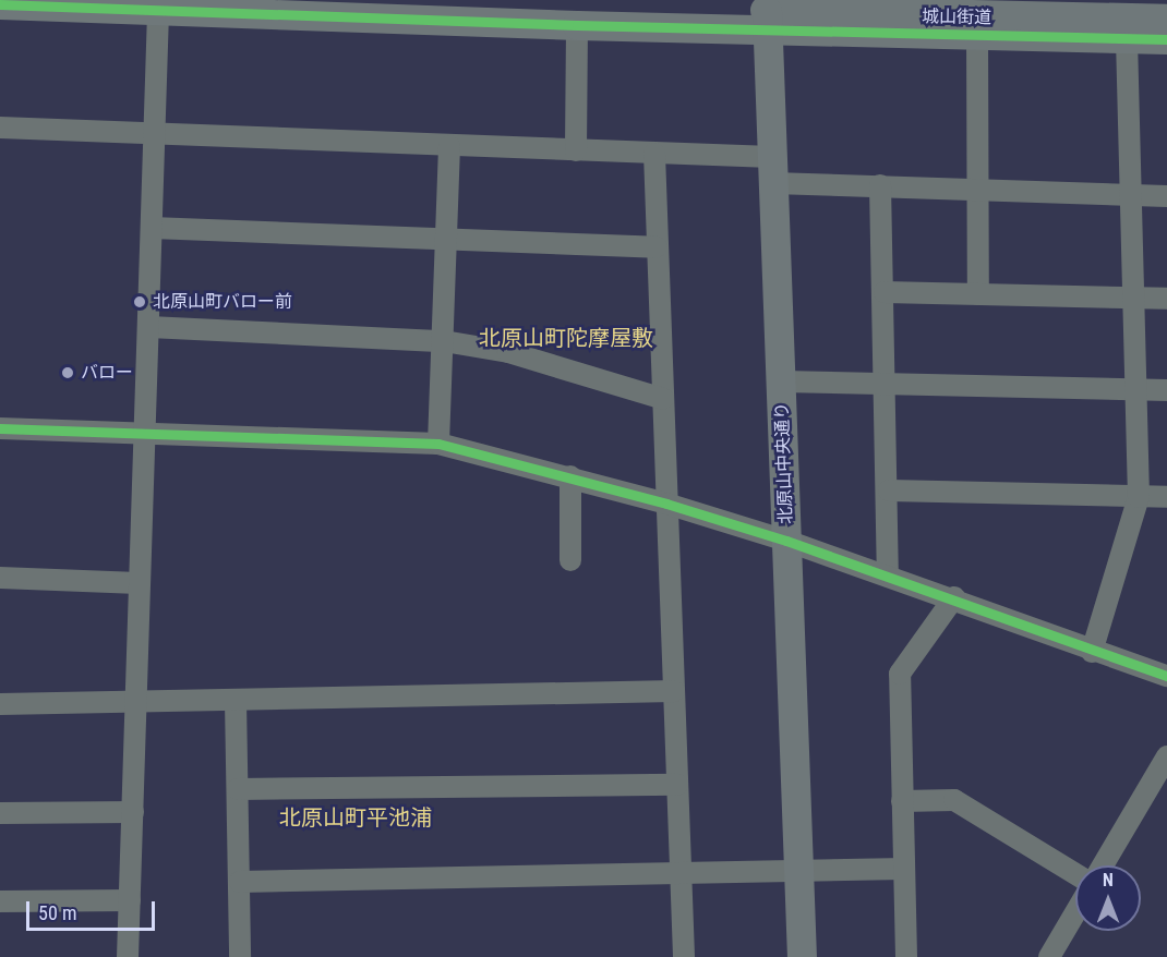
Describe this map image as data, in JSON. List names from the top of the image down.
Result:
{
  "streets": {
    "street": ["城山街道", "北原山中央通り"]
  },
  "crossings": [
    ["城山街道", "北原山中央通り"]
  ],
  "districts": ["北原山町陀摩屋敷", "北原山町平池浦"],
  "places": ["北原山町バロー前", "バロー"],
  "scale_bar": "50 m",
  "north": "top"
}
